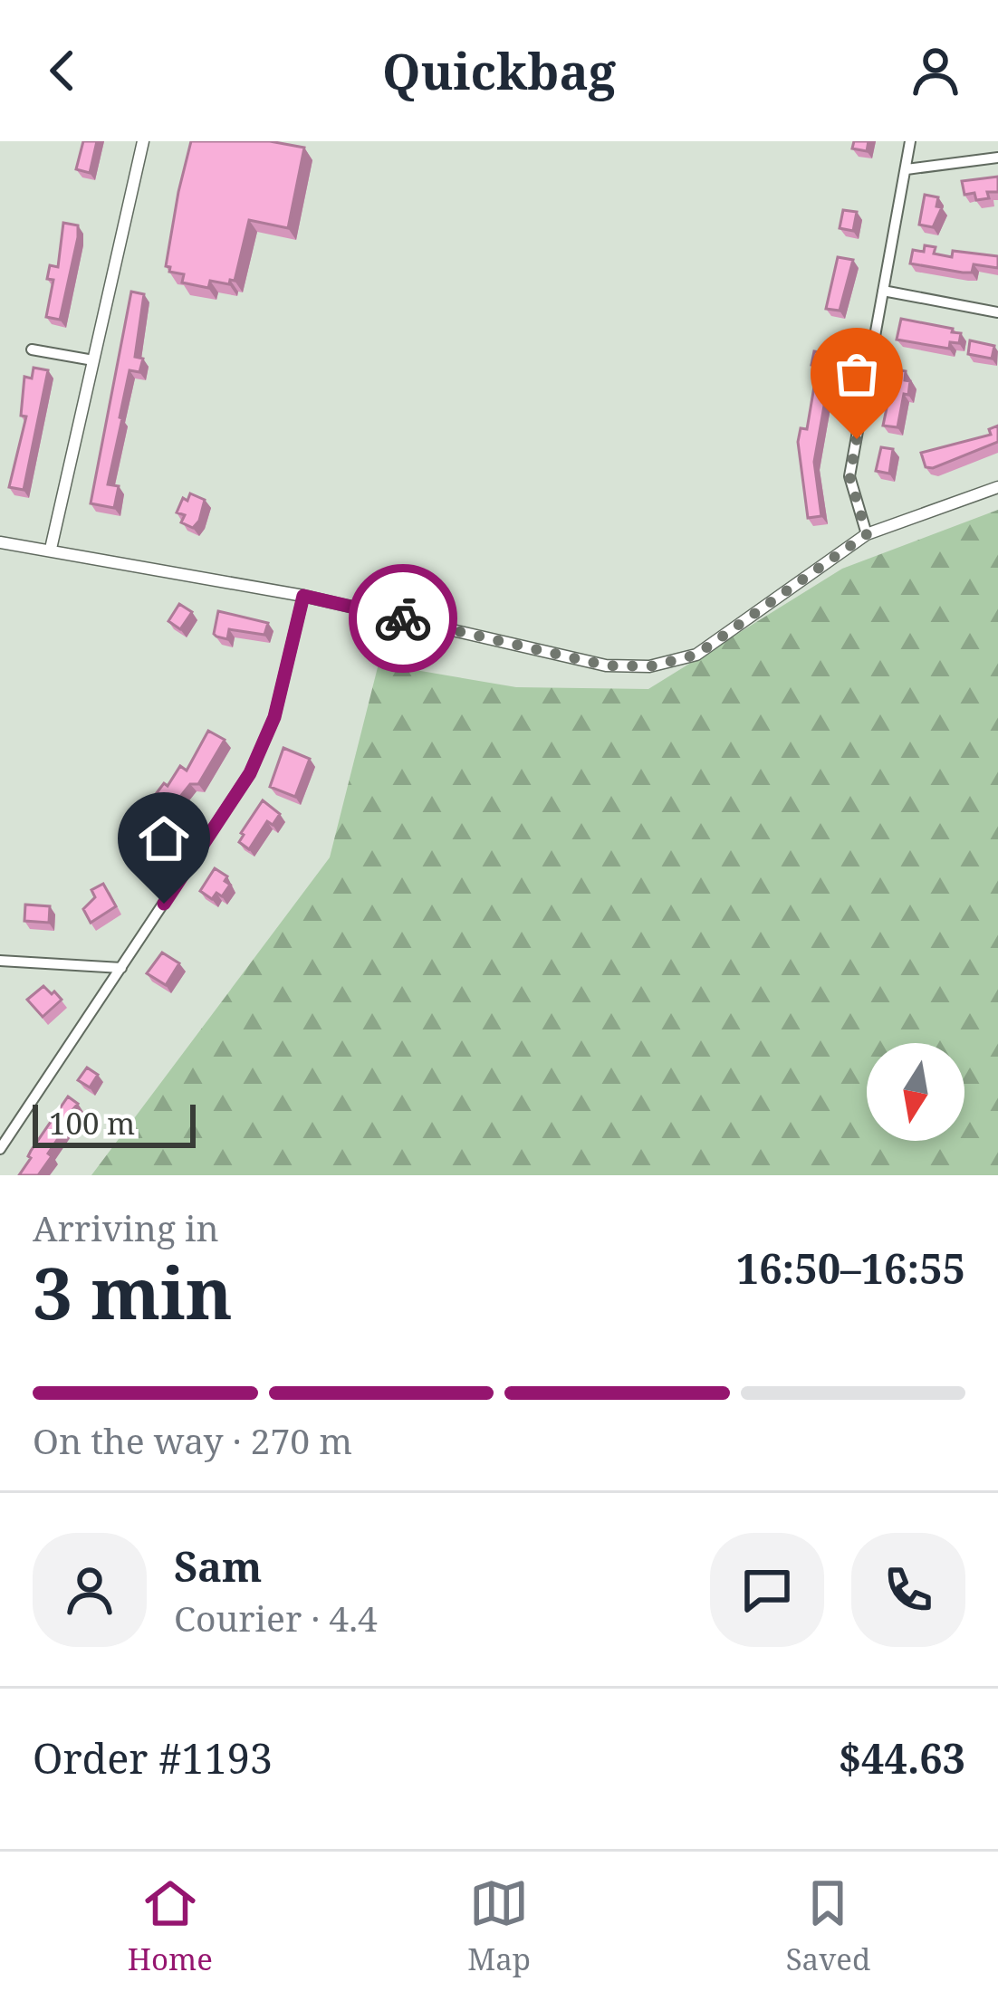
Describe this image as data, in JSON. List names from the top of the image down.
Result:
{
  "scale_bar": "100 m",
  "north": "bottom",
  "page": {
    "header": "Quickbag",
    "scale": "100 m",
    "heading": ["3 min", "Arriving in", "16:50–16:55"],
    "panel": [
      "Sam",
      "Courier · 4.4",
      "Order #1193",
      "$44.63"
    ],
    "bar": "On the way · 270 m",
    "tabs": ["Home", "Map", "Saved"]
  }
}
